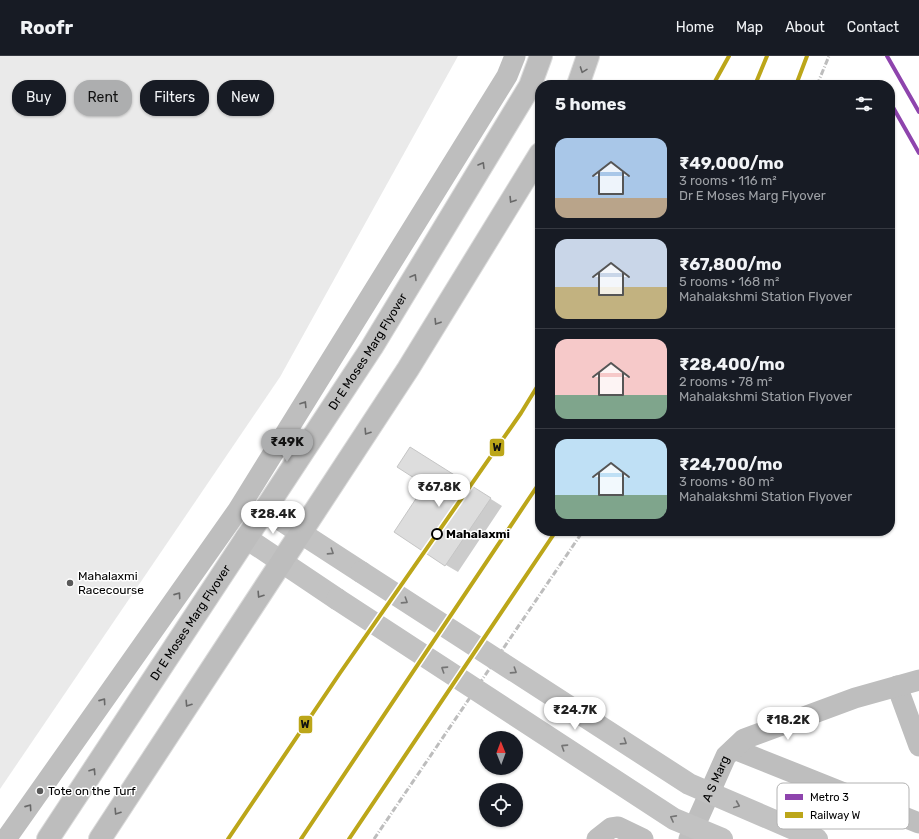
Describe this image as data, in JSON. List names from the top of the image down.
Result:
{
  "streets": {
    "main road": ["Dr E Moses Marg Flyover"],
    "street": ["A S Marg"]
  },
  "places": ["Mahalaxmi", "Mahalaxmi Racecourse", "Tote on the Turf"],
  "lines": ["metro line 3", "rail line W"],
  "legend": ["Metro 3", "Railway W"],
  "north": "top",
  "page": {
    "header": "Roofr",
    "nav": [
      "Home",
      "Map",
      "About",
      "Contact"
    ],
    "chip": [
      "Buy",
      "Rent",
      "Filters",
      "New"
    ],
    "heading": "5 homes",
    "list": [
      {
        "name": "₹49,000/mo",
        "note": "3 rooms · 116 m² · Dr E Moses Marg Flyover"
      },
      {
        "name": "₹67,800/mo",
        "note": "5 rooms · 168 m² · Mahalakshmi Station Flyover"
      },
      {
        "name": "₹28,400/mo",
        "note": "2 rooms · 78 m² · Mahalakshmi Station Flyover"
      },
      {
        "name": "₹24,700/mo",
        "note": "3 rooms · 80 m² · Mahalakshmi Station Flyover"
      }
    ],
    "price": [
      "₹49K",
      "₹67.8K",
      "₹28.4K",
      "₹24.7K",
      "₹18.2K"
    ]
  }
}
